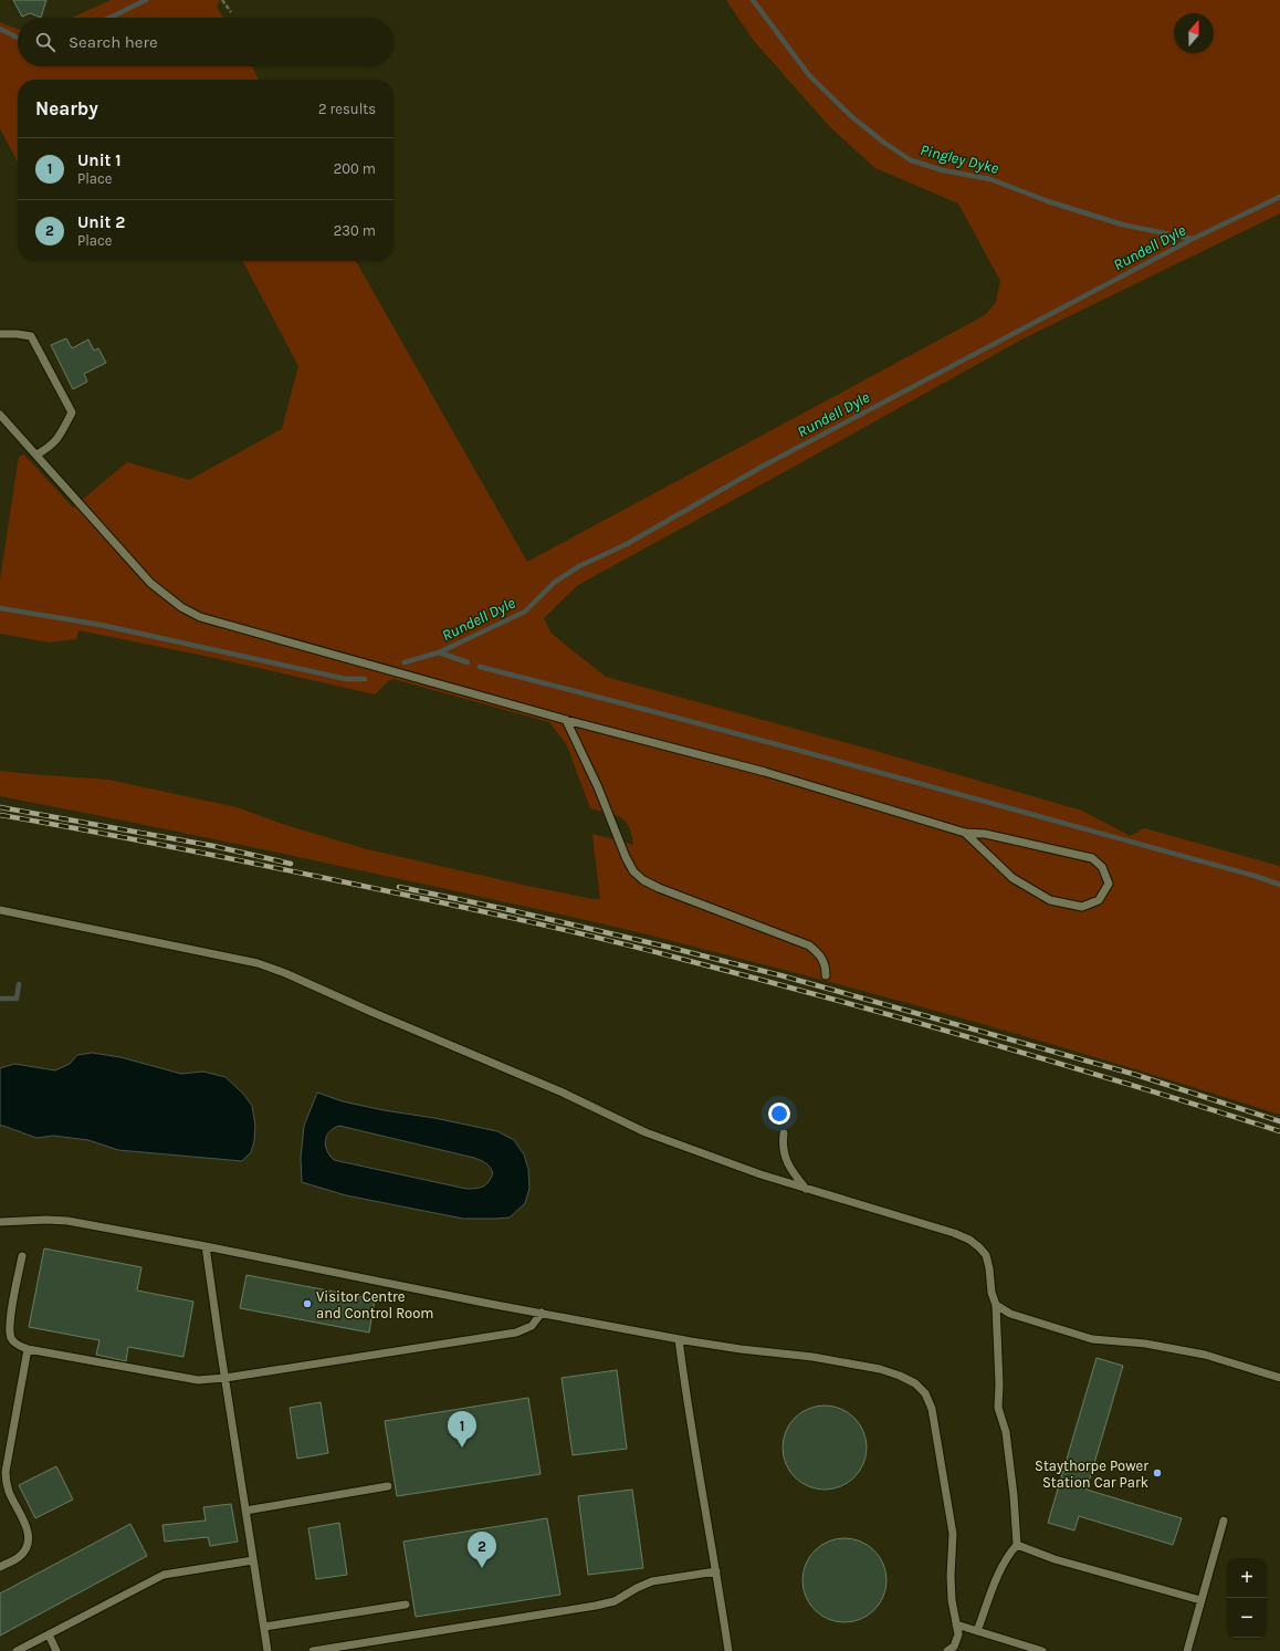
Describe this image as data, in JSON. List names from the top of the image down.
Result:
{
  "water": ["Pingley Dyke", "Rundell Dyle"],
  "places": ["Visitor Centre and Control Room", "Staythorpe Power Station Car Park"],
  "north": "top",
  "page": {
    "search": "Search here",
    "heading": ["Nearby", "2 results"],
    "list": [
      {
        "mark": "1",
        "name": "Unit 1",
        "note": "Place",
        "value": "200 m"
      },
      {
        "mark": "2",
        "name": "Unit 2",
        "note": "Place",
        "value": "230 m"
      }
    ],
    "pins": ["1", "2"],
    "map_buttons": ["+", "−"]
  }
}
